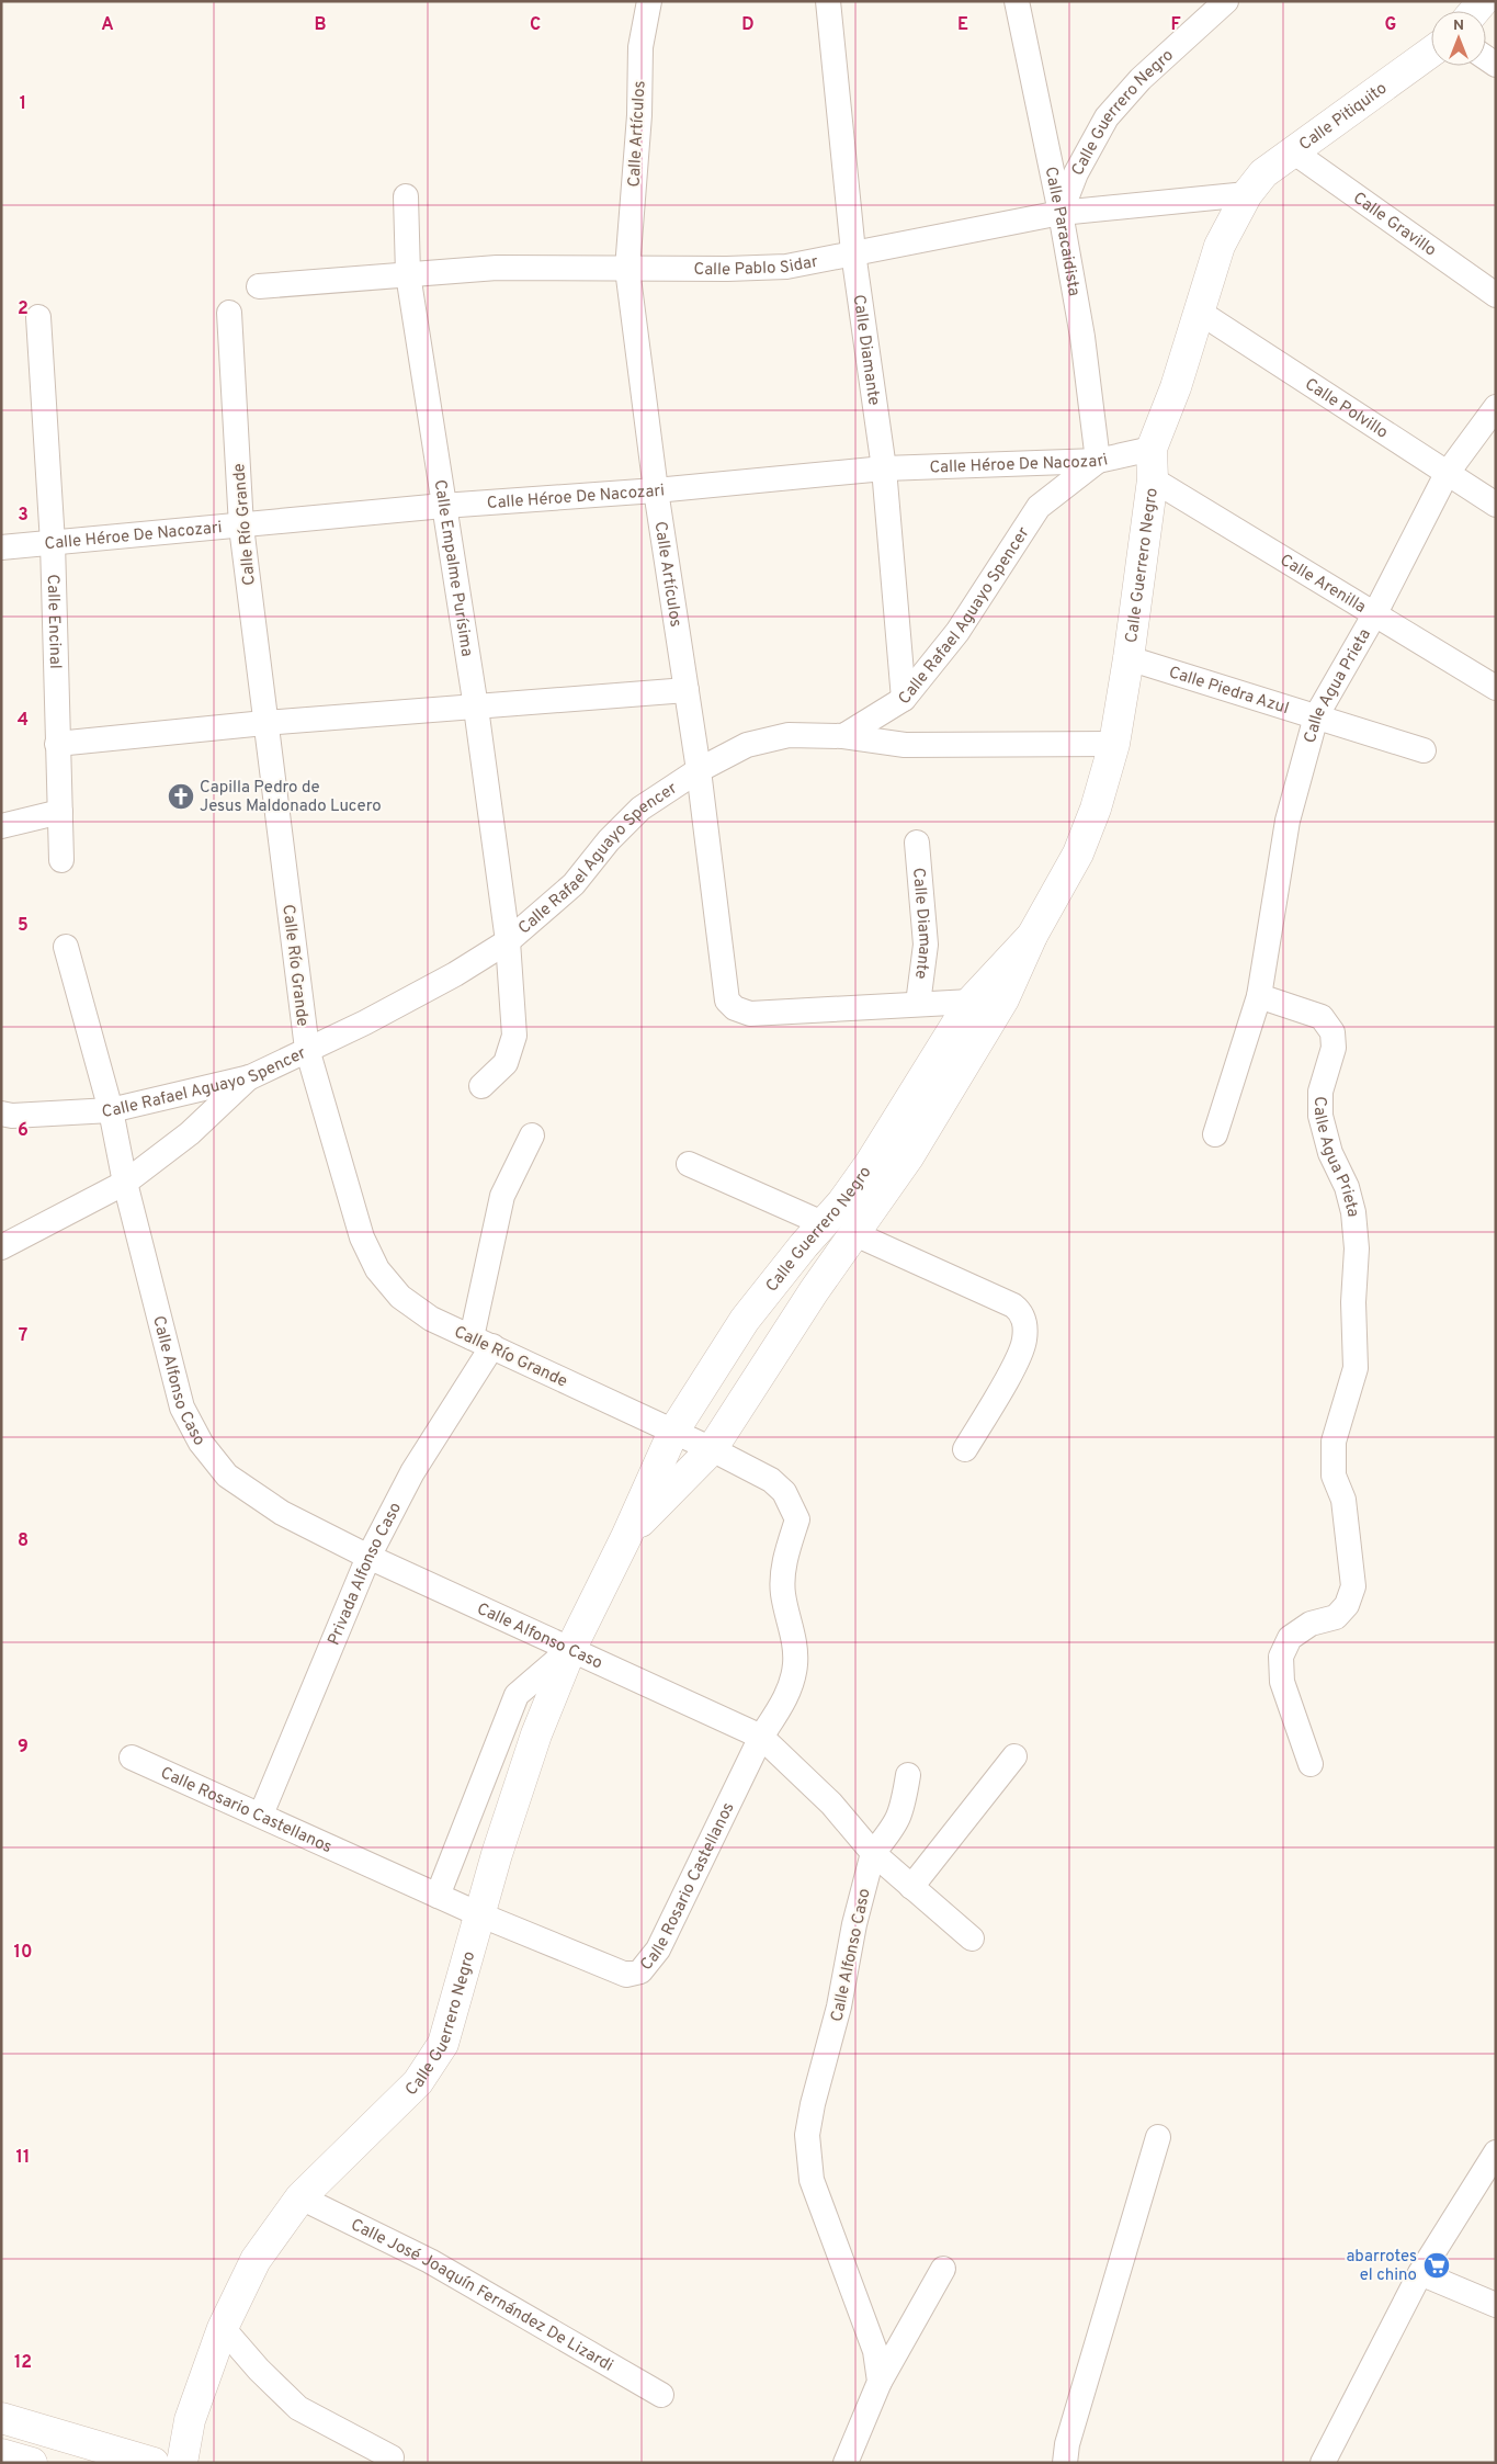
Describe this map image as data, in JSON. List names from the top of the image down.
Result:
{
  "streets": {
    "street": [
      "Calle Guerrero Negro",
      "Calle Pitiquito",
      "Calle Artículos",
      "Calle Gravillo",
      "Calle Paracaidista",
      "Calle Pablo Sidar",
      "Calle Diamante",
      "Calle Polvillo",
      "Calle Héroe De Nacozari",
      "Calle Río Grande",
      "Calle Empalme Purísima",
      "Calle Arenilla",
      "Calle Rafael Aguayo Spencer",
      "Calle Encinal",
      "Calle Agua Prieta",
      "Calle Piedra Azul",
      "Calle Alfonso Caso",
      "Privada Alfonso Caso",
      "Calle Rosario Castellanos",
      "Calle José Joaquín Fernández De Lizardi"
    ]
  },
  "crossings": [
    ["Calle Guerrero Negro", "Calle Pitiquito"],
    ["Calle Guerrero Negro", "Calle Paracaidista"],
    ["Calle Guerrero Negro", "Calle Pablo Sidar"],
    ["Calle Guerrero Negro", "Calle Polvillo"],
    ["Calle Guerrero Negro", "Calle Héroe De Nacozari"],
    ["Calle Guerrero Negro", "Calle Río Grande"],
    ["Calle Guerrero Negro", "Calle Arenilla"],
    ["Calle Guerrero Negro", "Calle Piedra Azul"],
    ["Calle Guerrero Negro", "Calle Alfonso Caso"],
    ["Calle Guerrero Negro", "Calle Rosario Castellanos"],
    ["Calle Guerrero Negro", "Calle José Joaquín Fernández De Lizardi"],
    ["Calle Pitiquito", "Calle Gravillo"],
    ["Calle Pitiquito", "Calle Pablo Sidar"],
    ["Calle Artículos", "Calle Pablo Sidar"],
    ["Calle Artículos", "Calle Diamante"],
    ["Calle Artículos", "Calle Héroe De Nacozari"],
    ["Calle Artículos", "Calle Rafael Aguayo Spencer"],
    ["Calle Paracaidista", "Calle Pablo Sidar"],
    ["Calle Paracaidista", "Calle Héroe De Nacozari"],
    ["Calle Paracaidista", "Calle Rafael Aguayo Spencer"],
    ["Calle Pablo Sidar", "Calle Diamante"],
    ["Calle Pablo Sidar", "Calle Empalme Purísima"],
    ["Calle Diamante", "Calle Héroe De Nacozari"],
    ["Calle Diamante", "Calle Rafael Aguayo Spencer"],
    ["Calle Polvillo", "Calle Agua Prieta"],
    ["Calle Héroe De Nacozari", "Calle Río Grande"],
    ["Calle Héroe De Nacozari", "Calle Empalme Purísima"],
    ["Calle Héroe De Nacozari", "Calle Rafael Aguayo Spencer"],
    ["Calle Héroe De Nacozari", "Calle Encinal"],
    ["Calle Río Grande", "Calle Rafael Aguayo Spencer"],
    ["Calle Río Grande", "Privada Alfonso Caso"],
    ["Calle Río Grande", "Calle Rosario Castellanos"],
    ["Calle Empalme Purísima", "Calle Rafael Aguayo Spencer"],
    ["Calle Arenilla", "Calle Agua Prieta"],
    ["Calle Rafael Aguayo Spencer", "Calle Alfonso Caso"],
    ["Calle Agua Prieta", "Calle Piedra Azul"],
    ["Calle Alfonso Caso", "Privada Alfonso Caso"],
    ["Calle Alfonso Caso", "Calle Rosario Castellanos"],
    ["Privada Alfonso Caso", "Calle Rosario Castellanos"]
  ],
  "places": {
    "church": ["Capilla Pedro de Jesus Maldonado Lucero"],
    "supermarket": ["abarrotes el chino"]
  },
  "north": "top",
  "grid": {
    "columns": [
      "A",
      "B",
      "C",
      "D",
      "E",
      "F",
      "G"
    ],
    "rows": [
      "1",
      "2",
      "3",
      "4",
      "5",
      "6",
      "7",
      "8",
      "9",
      "10",
      "11",
      "12"
    ]
  }
}
